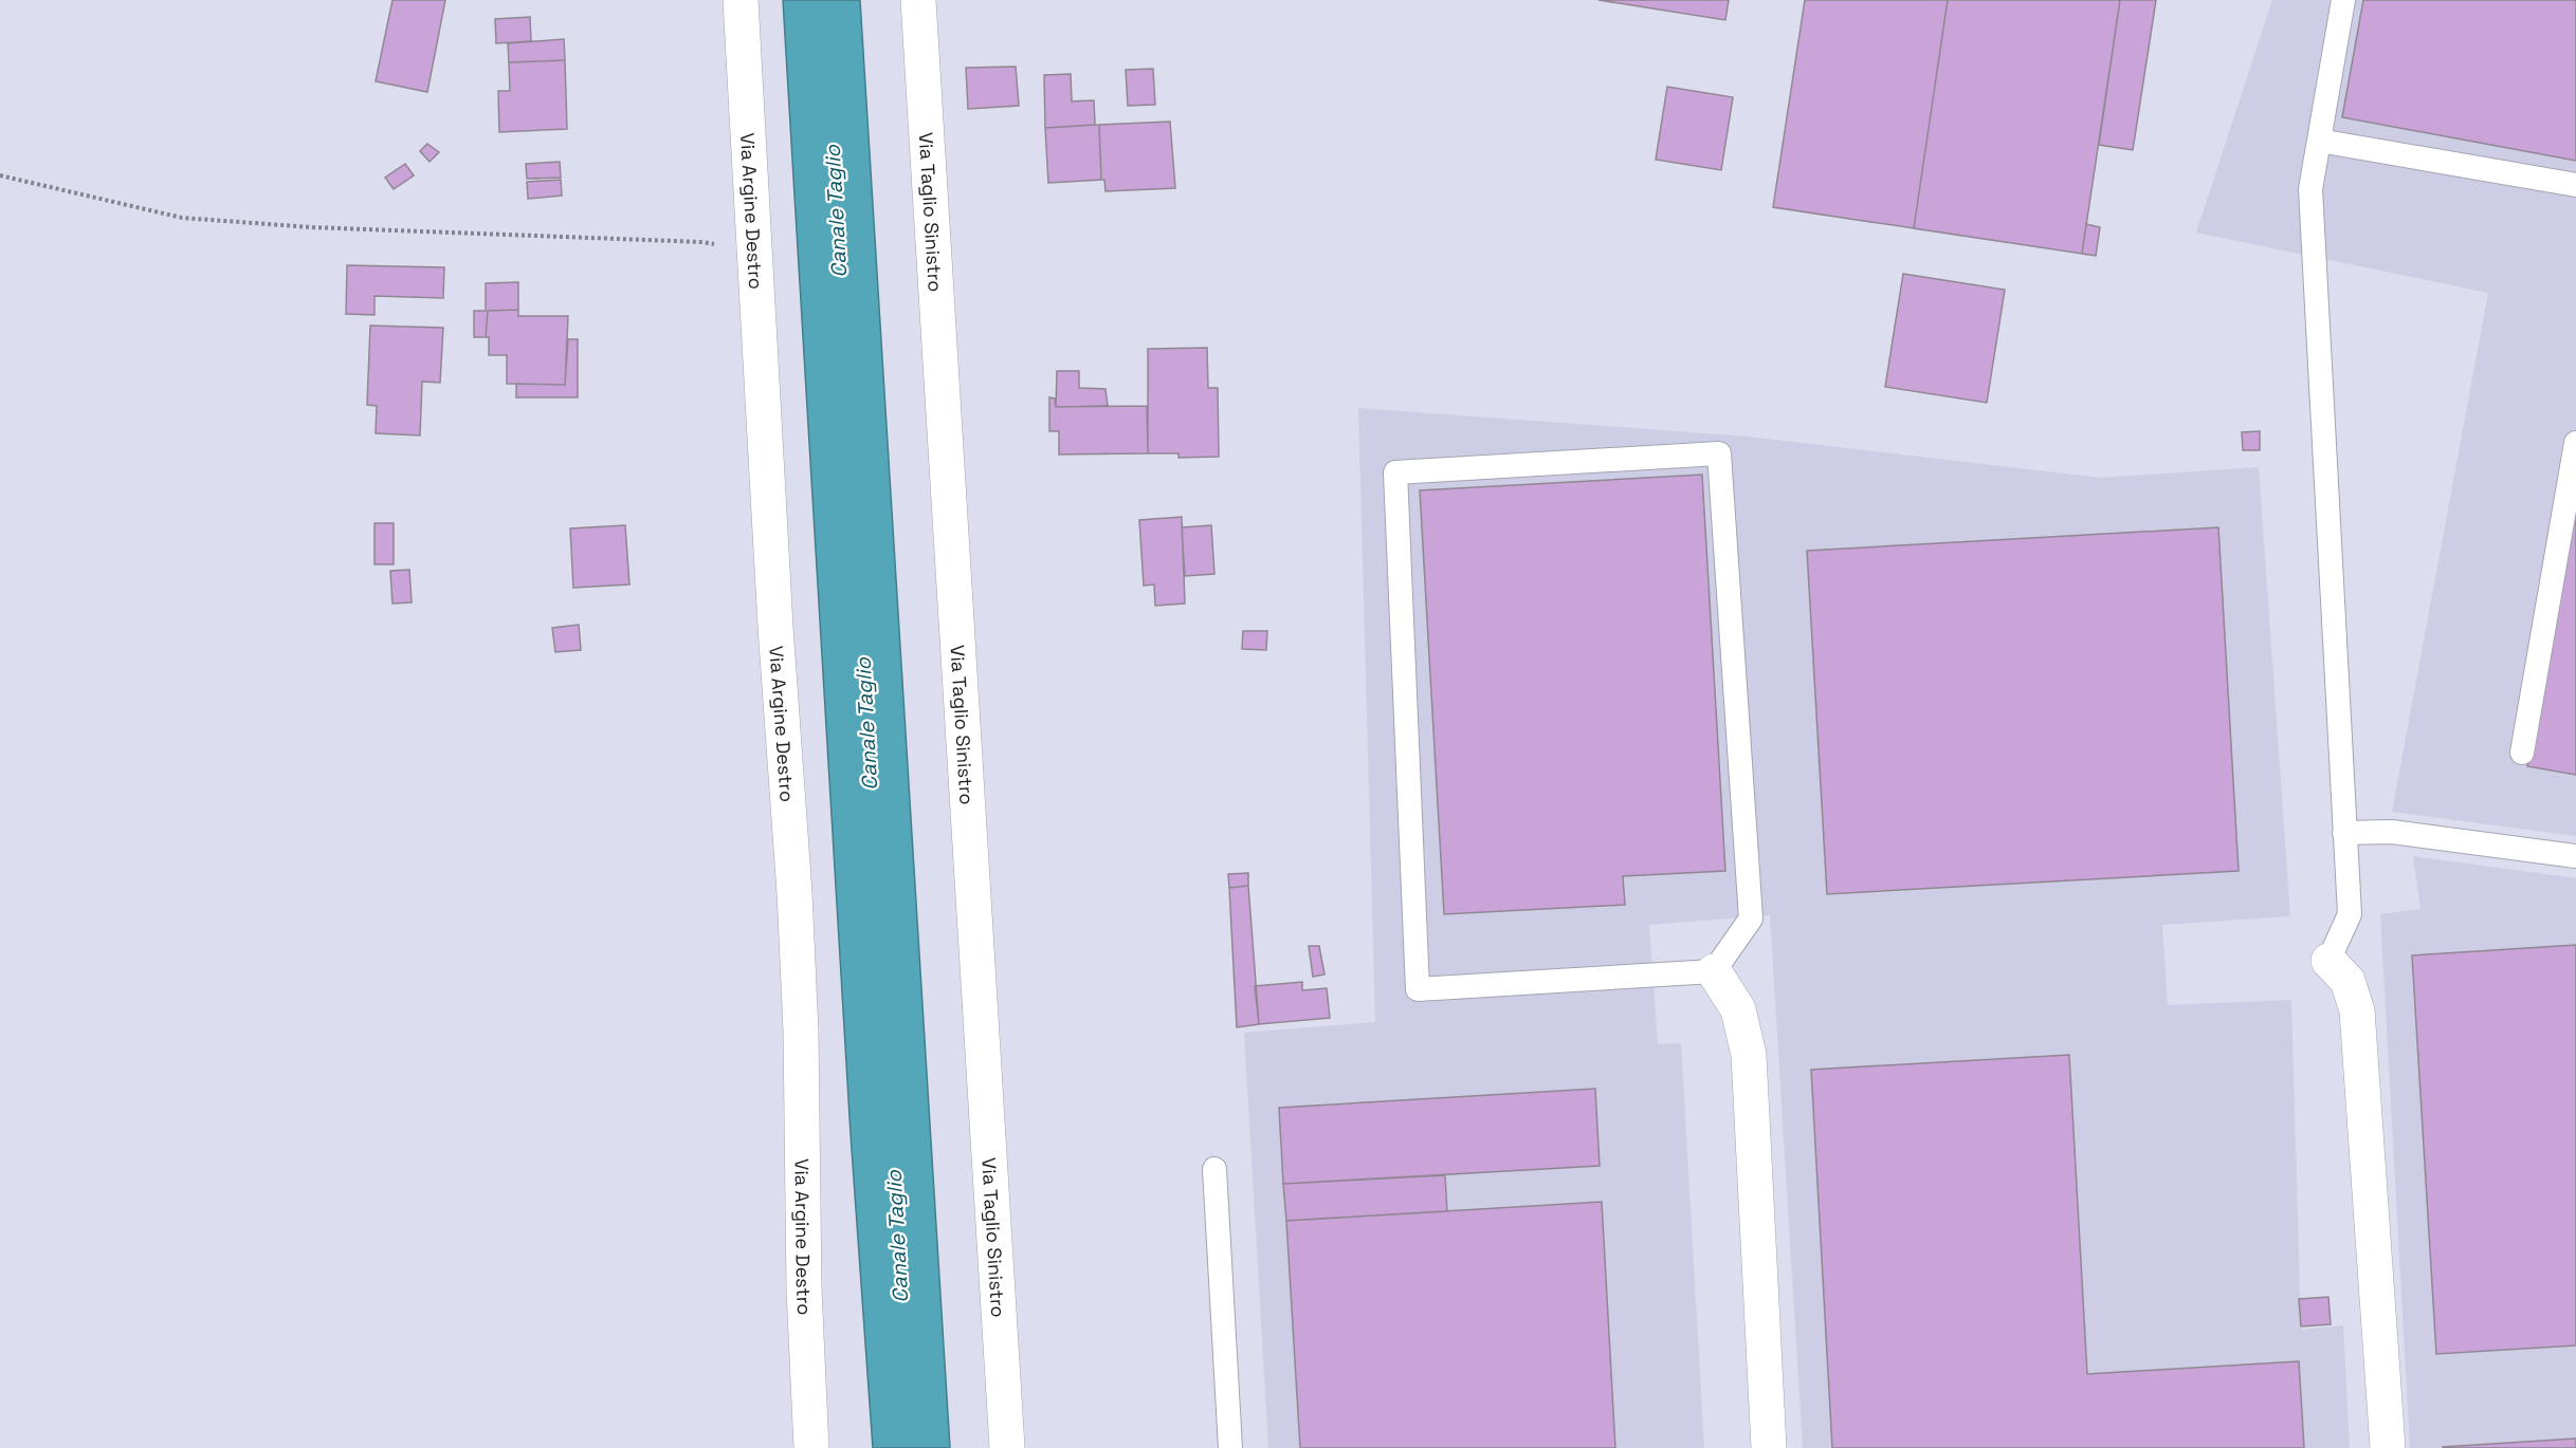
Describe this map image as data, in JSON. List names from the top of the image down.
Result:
{
  "streets": {
    "street": ["Via Argine Destro", "Via Taglio Sinistro"]
  },
  "water": ["Canale Taglio"]
}
